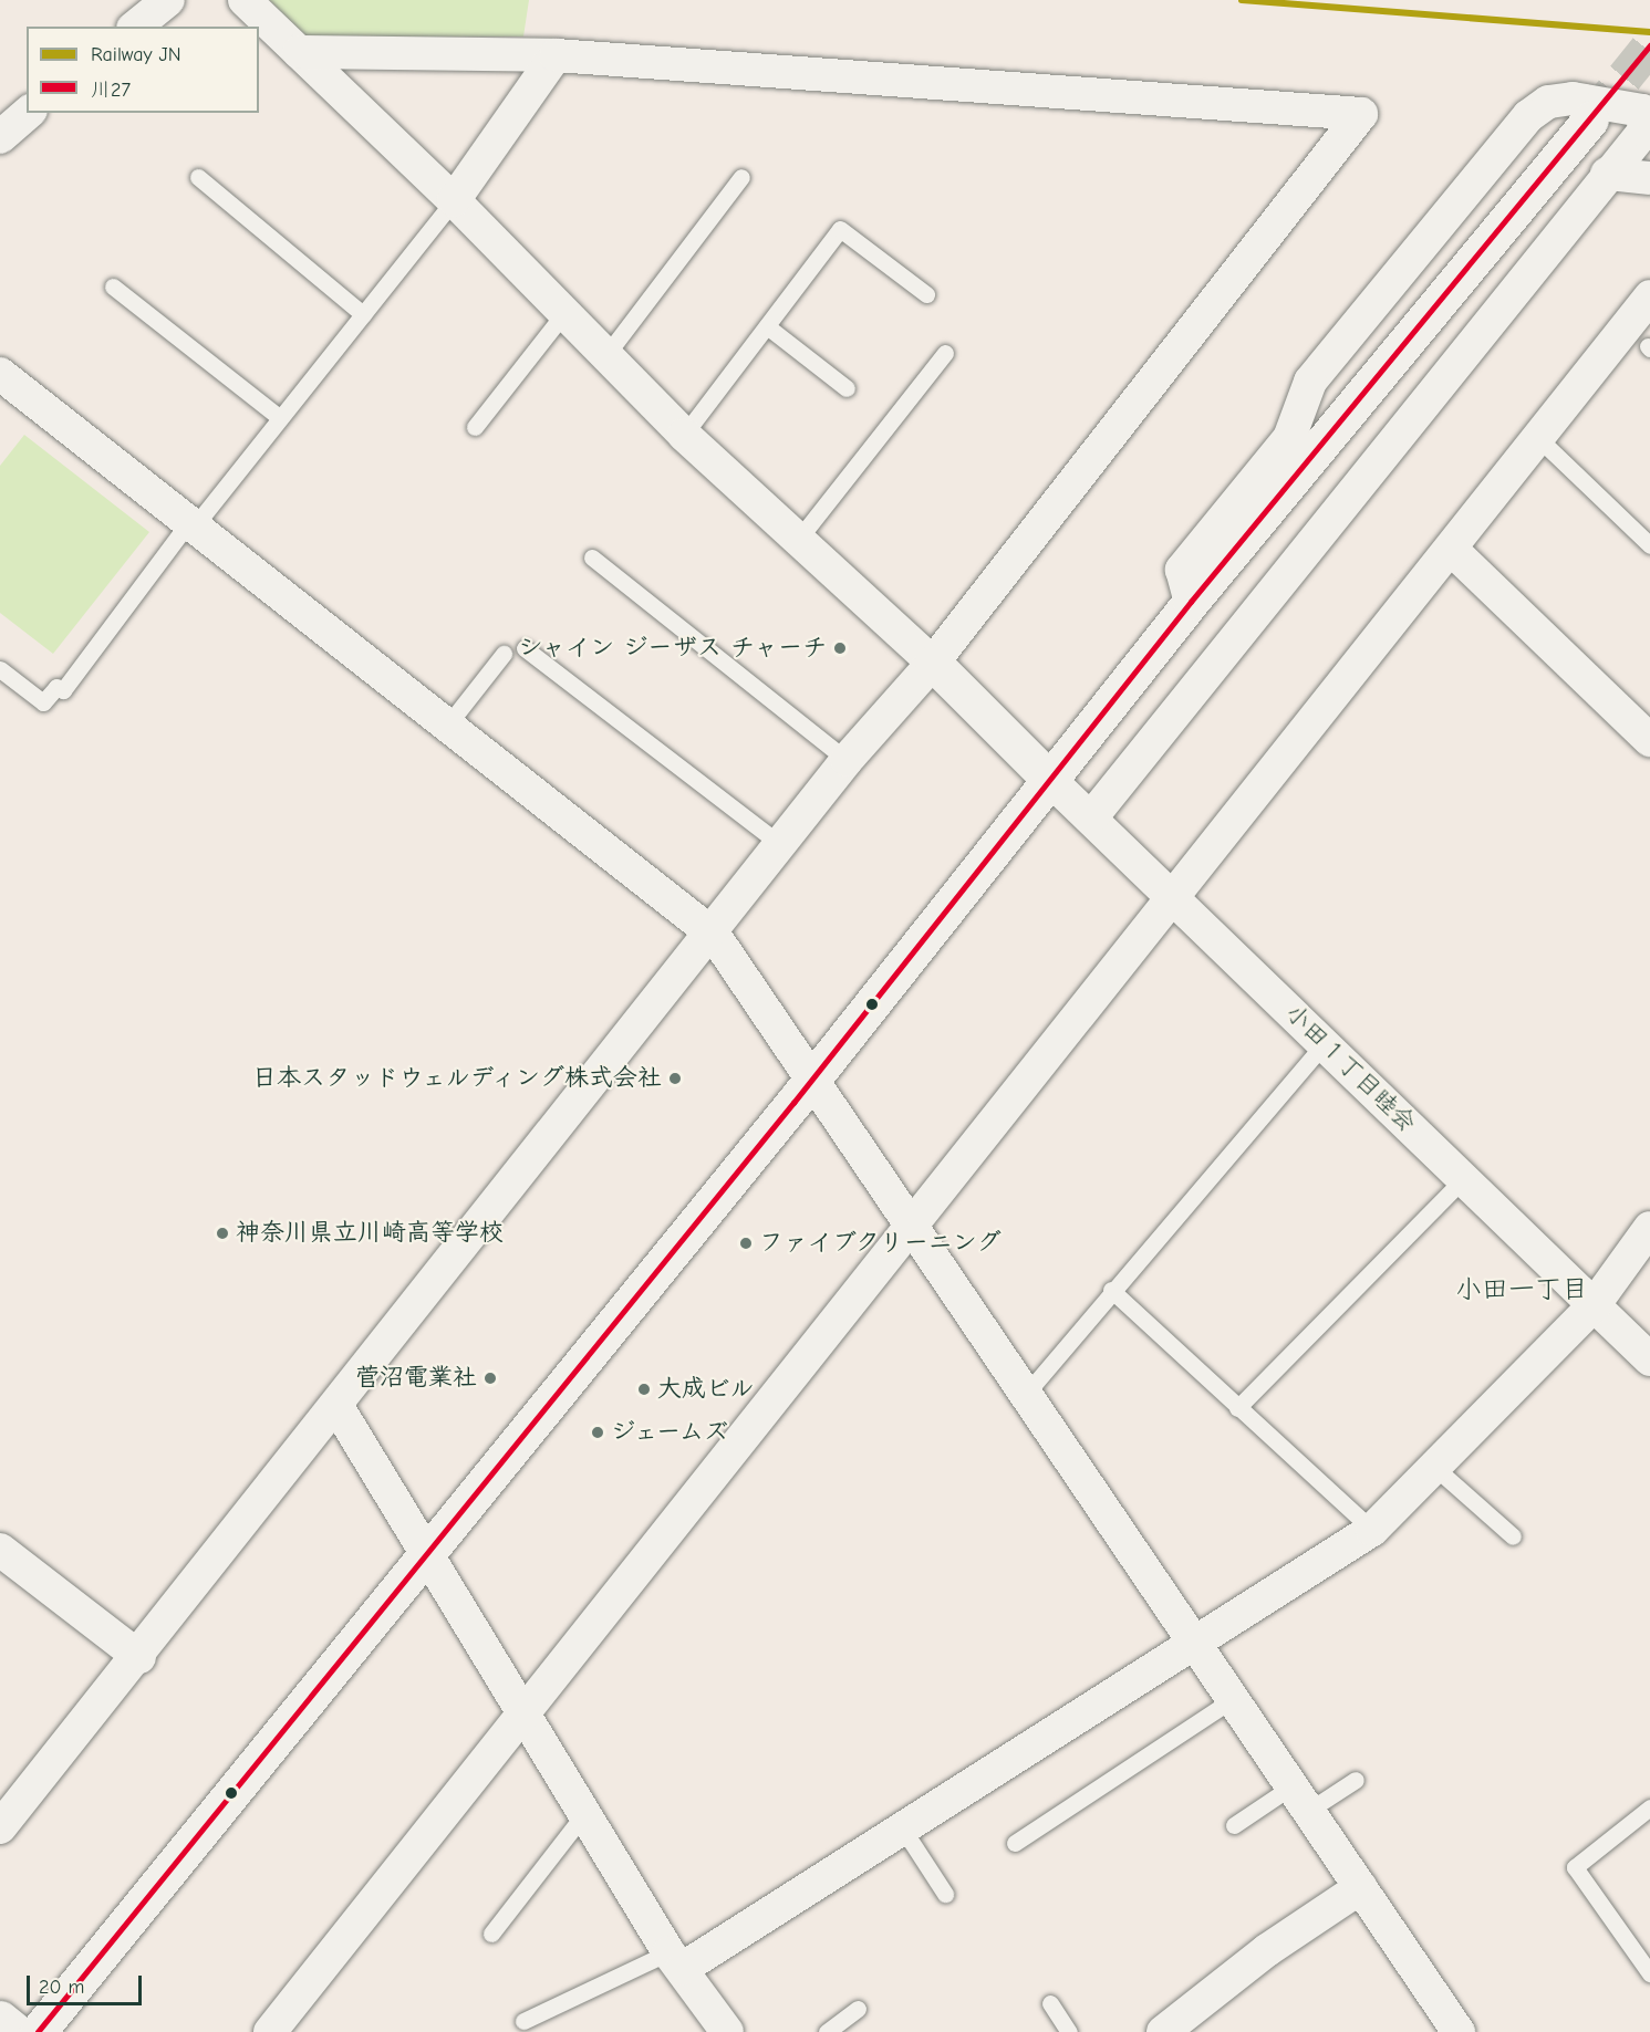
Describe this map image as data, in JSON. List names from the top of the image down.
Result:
{
  "streets": {
    "street": ["小田１丁目睦会"]
  },
  "districts": ["小田一丁目"],
  "places": [
    "シャイン ジーザス チャーチ",
    "日本スタッドウェルディング株式会社",
    "神奈川県立川崎高等学校",
    "ファイブクリーニング",
    "菅沼電業社",
    "大成ビル",
    "ジェームズ"
  ],
  "lines": ["rail line JN", "transit line 川27"],
  "legend": ["Railway JN", "川27"],
  "scale_bar": "20 m"
}
